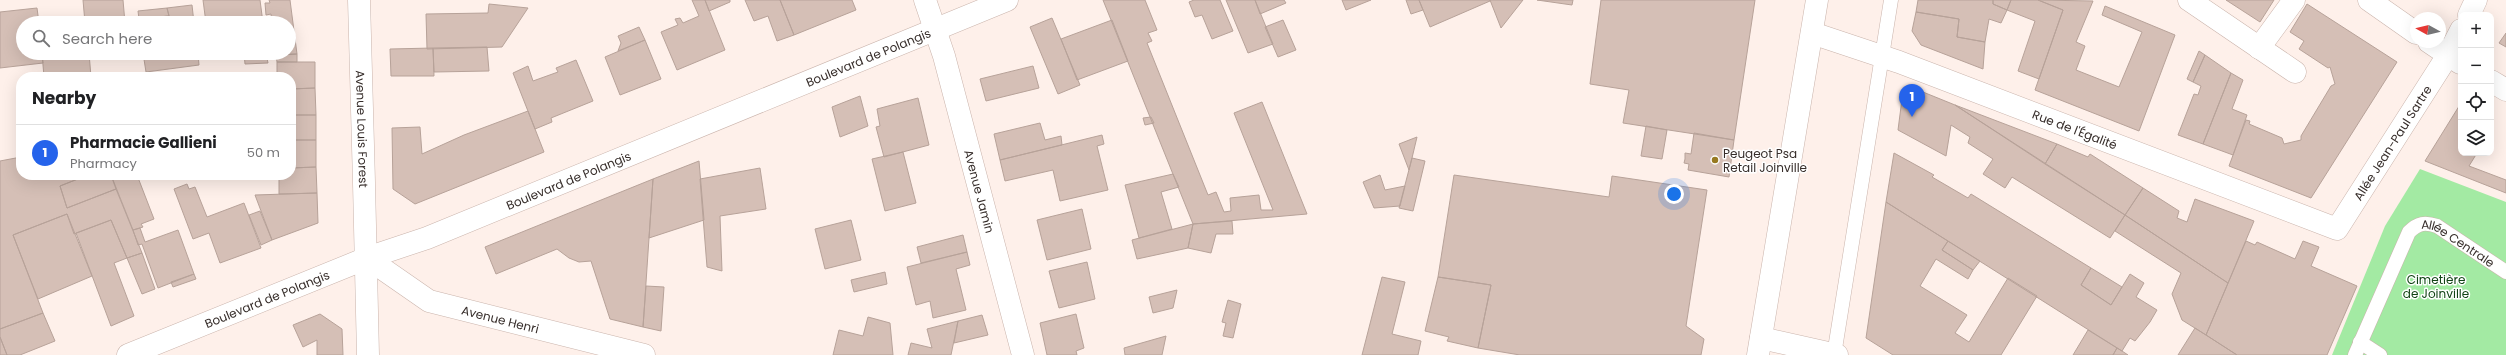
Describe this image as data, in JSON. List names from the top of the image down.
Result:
{
  "streets": {
    "street": [
      "Boulevard de Polangis",
      "Avenue Louis Forest",
      "Rue de l'Égalité",
      "Allée Jean-Paul Sartre",
      "Avenue Jamin",
      "Avenue Henri"
    ],
    "lane": ["Allée Centrale"]
  },
  "crossings": [
    ["Boulevard de Polangis", "Avenue Louis Forest"],
    ["Boulevard de Polangis", "Avenue Jamin"],
    ["Boulevard de Polangis", "Avenue Henri"],
    ["Avenue Louis Forest", "Avenue Henri"],
    ["Rue de l'Égalité", "Allée Jean-Paul Sartre"]
  ],
  "parks": ["Cimetière de Joinville"],
  "places": ["Peugeot Psa Retail Joinville"],
  "north": "left",
  "page": {
    "map_buttons": ["+", "−"],
    "search": "Search here",
    "heading": "Nearby",
    "pins": "1",
    "list": [
      {
        "mark": "1",
        "name": "Pharmacie Gallieni",
        "note": "Pharmacy",
        "value": "50 m"
      }
    ]
  }
}
